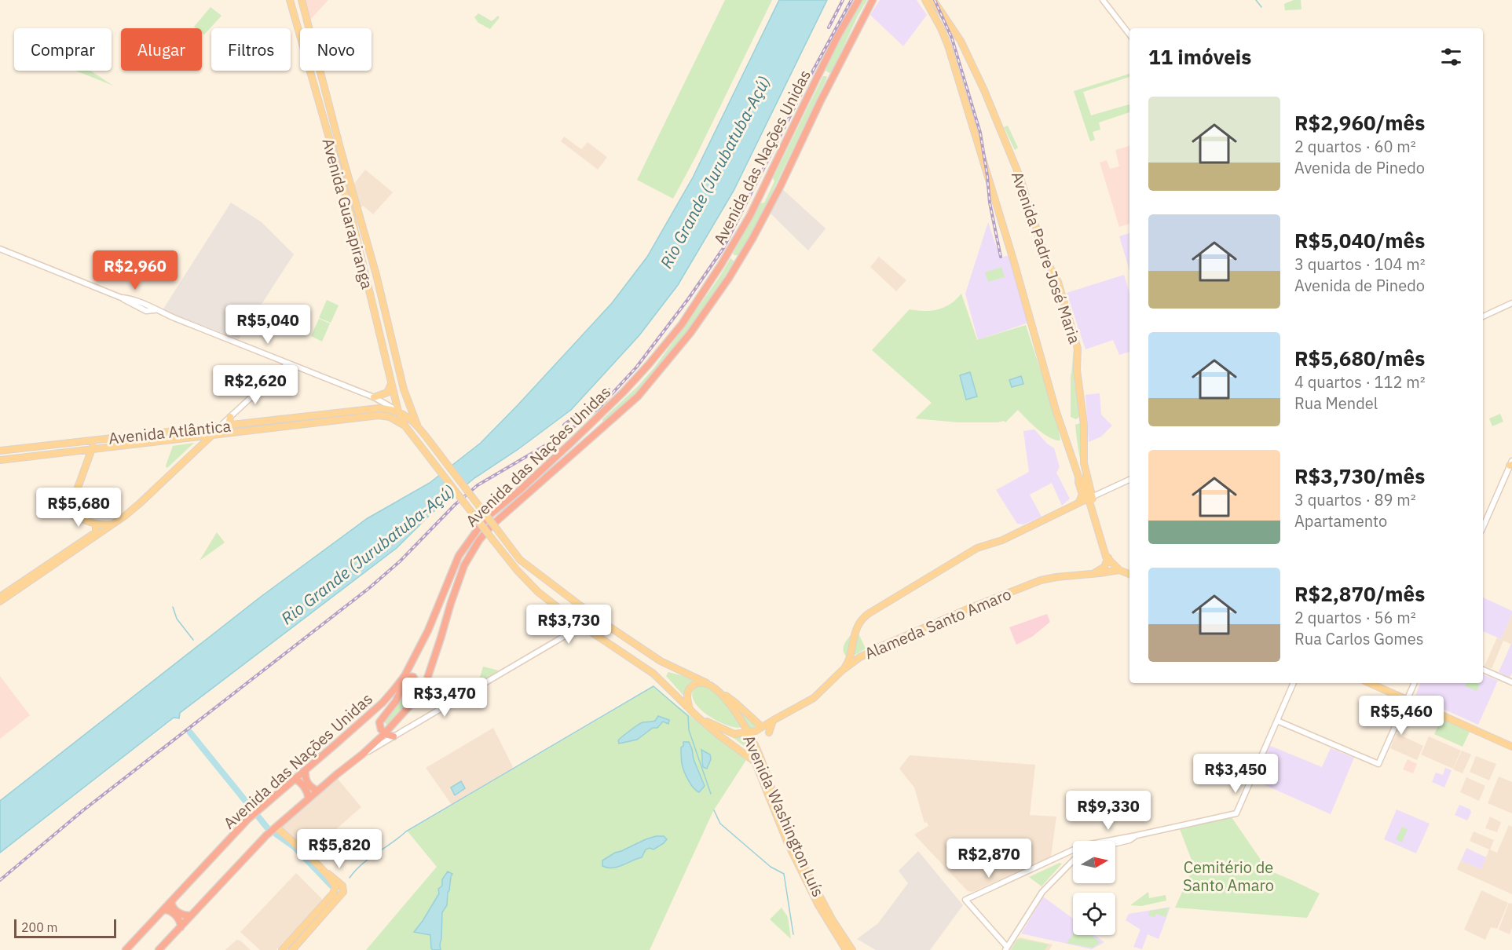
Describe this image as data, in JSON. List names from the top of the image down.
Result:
{
  "streets": {
    "highway": ["Avenida das Nações Unidas"],
    "main road": [
      "Avenida Guarapiranga",
      "Avenida Padre José Maria",
      "Avenida Atlântica",
      "Alameda Santo Amaro",
      "Avenida Washington Luís"
    ]
  },
  "crossings": [
    ["Avenida Guarapiranga", "Avenida Atlântica"],
    ["Avenida Padre José Maria", "Alameda Santo Amaro"],
    ["Alameda Santo Amaro", "Avenida Washington Luís"]
  ],
  "water": ["Rio Grande (Jurubatuba-Açú)"],
  "parks": ["Cemitério de Santo Amaro"],
  "scale_bar": "200 m",
  "north": "right",
  "page": {
    "chip": [
      "Comprar",
      "Alugar",
      "Filtros",
      "Novo"
    ],
    "heading": "11 imóveis",
    "list": [
      {
        "name": "R$2,960/mês",
        "note": "2 quartos · 60 m² · Avenida de Pinedo"
      },
      {
        "name": "R$5,040/mês",
        "note": "3 quartos · 104 m² · Avenida de Pinedo"
      },
      {
        "name": "R$5,680/mês",
        "note": "4 quartos · 112 m² · Rua Mendel"
      },
      {
        "name": "R$3,730/mês",
        "note": "3 quartos · 89 m² · Apartamento"
      },
      {
        "name": "R$2,870/mês",
        "note": "2 quartos · 56 m² · Rua Carlos Gomes"
      }
    ],
    "price": [
      "R$2,960",
      "R$5,040",
      "R$2,620",
      "R$5,680",
      "R$3,730",
      "R$3,470",
      "R$5,460",
      "R$3,450",
      "R$9,330",
      "R$5,820",
      "R$2,870"
    ],
    "scale": "200 m"
  }
}
